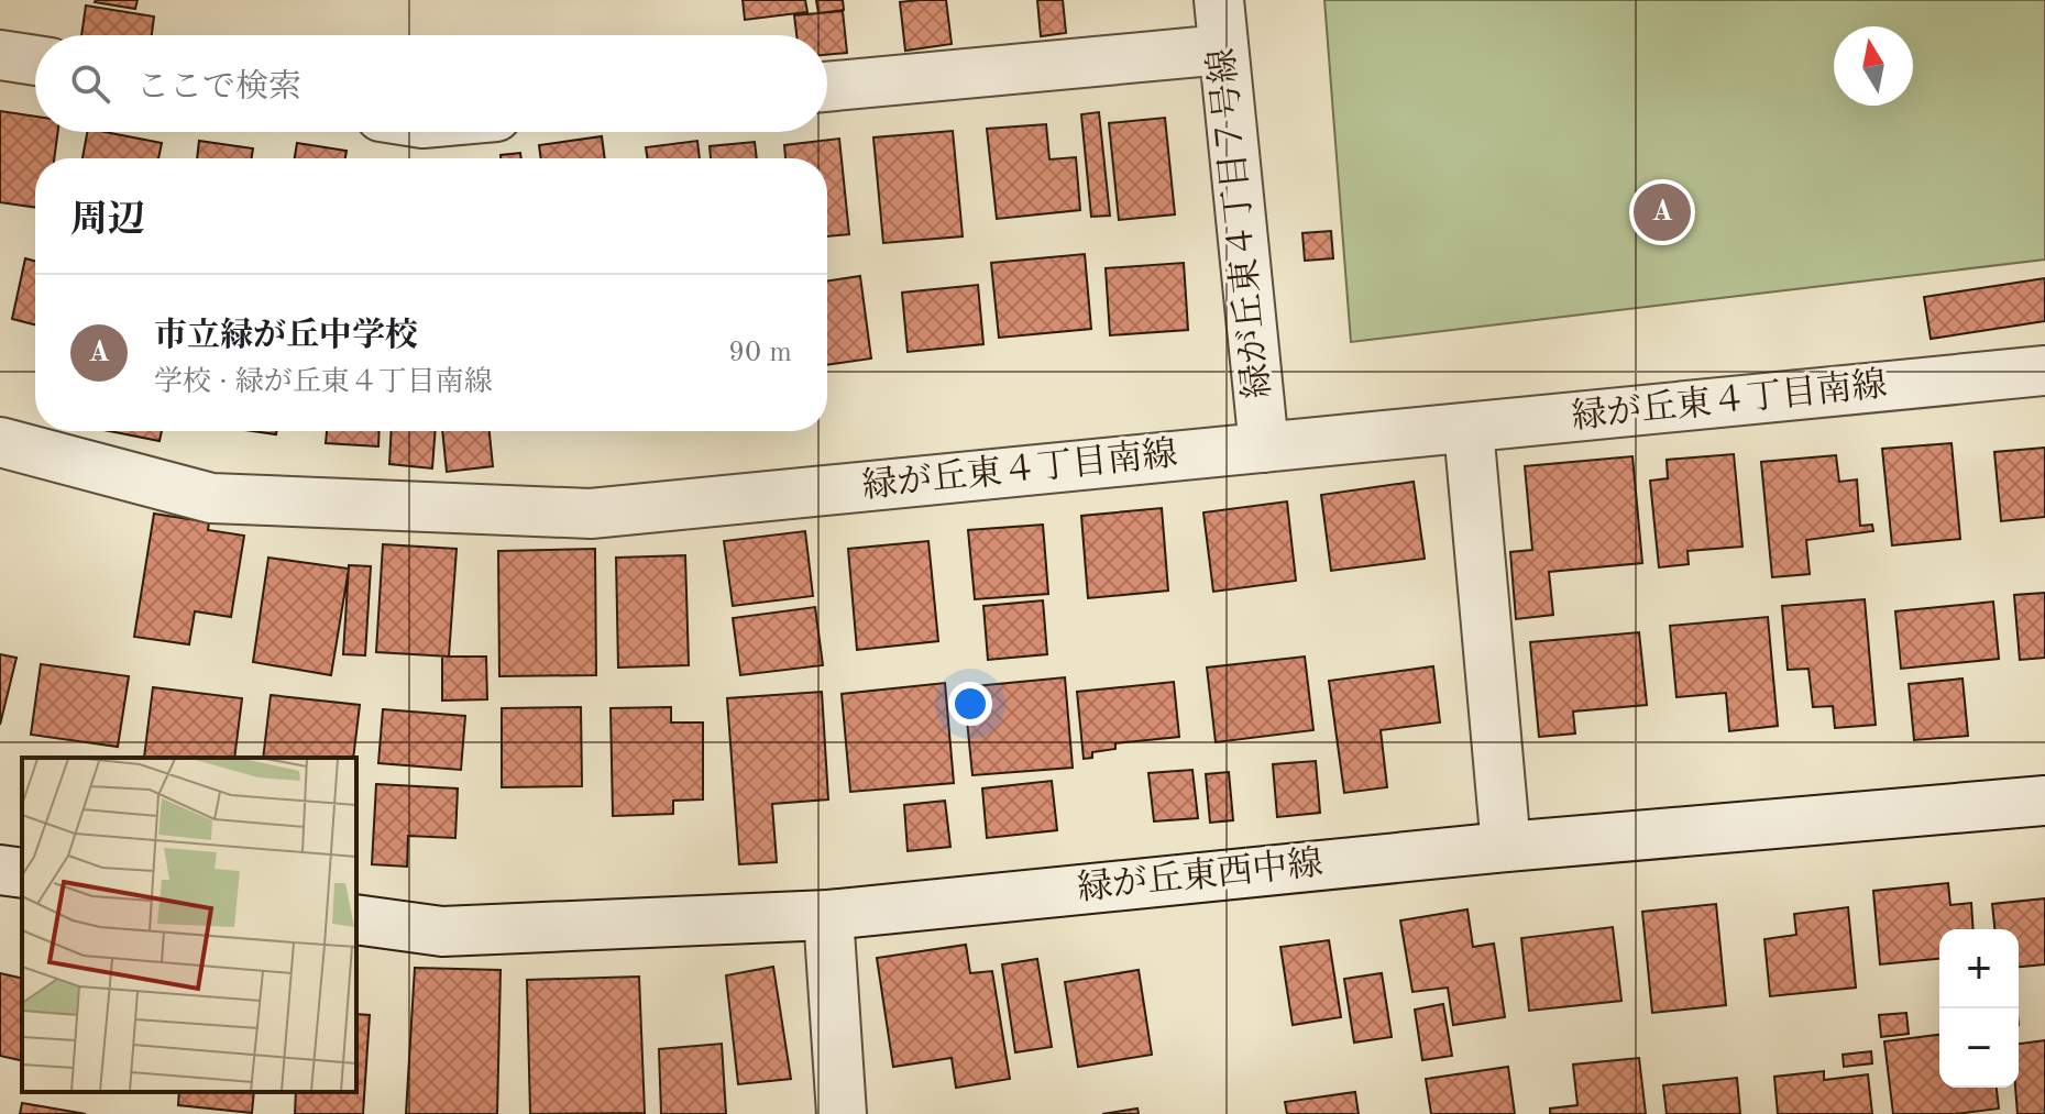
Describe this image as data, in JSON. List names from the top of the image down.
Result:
{
  "streets": {
    "street": ["緑が丘東４丁目７号線", "緑が丘東４丁目南線", "緑が丘東西中線"]
  },
  "crossings": [
    ["緑が丘東４丁目７号線", "緑が丘東４丁目南線"]
  ],
  "north": "top",
  "page": {
    "search": "ここで検索",
    "heading": "周辺",
    "pins": "A",
    "list": [
      {
        "mark": "A",
        "name": "市立緑が丘中学校",
        "note": "学校 · 緑が丘東４丁目南線",
        "value": "90 m"
      }
    ],
    "map_buttons": ["+", "−"]
  }
}
